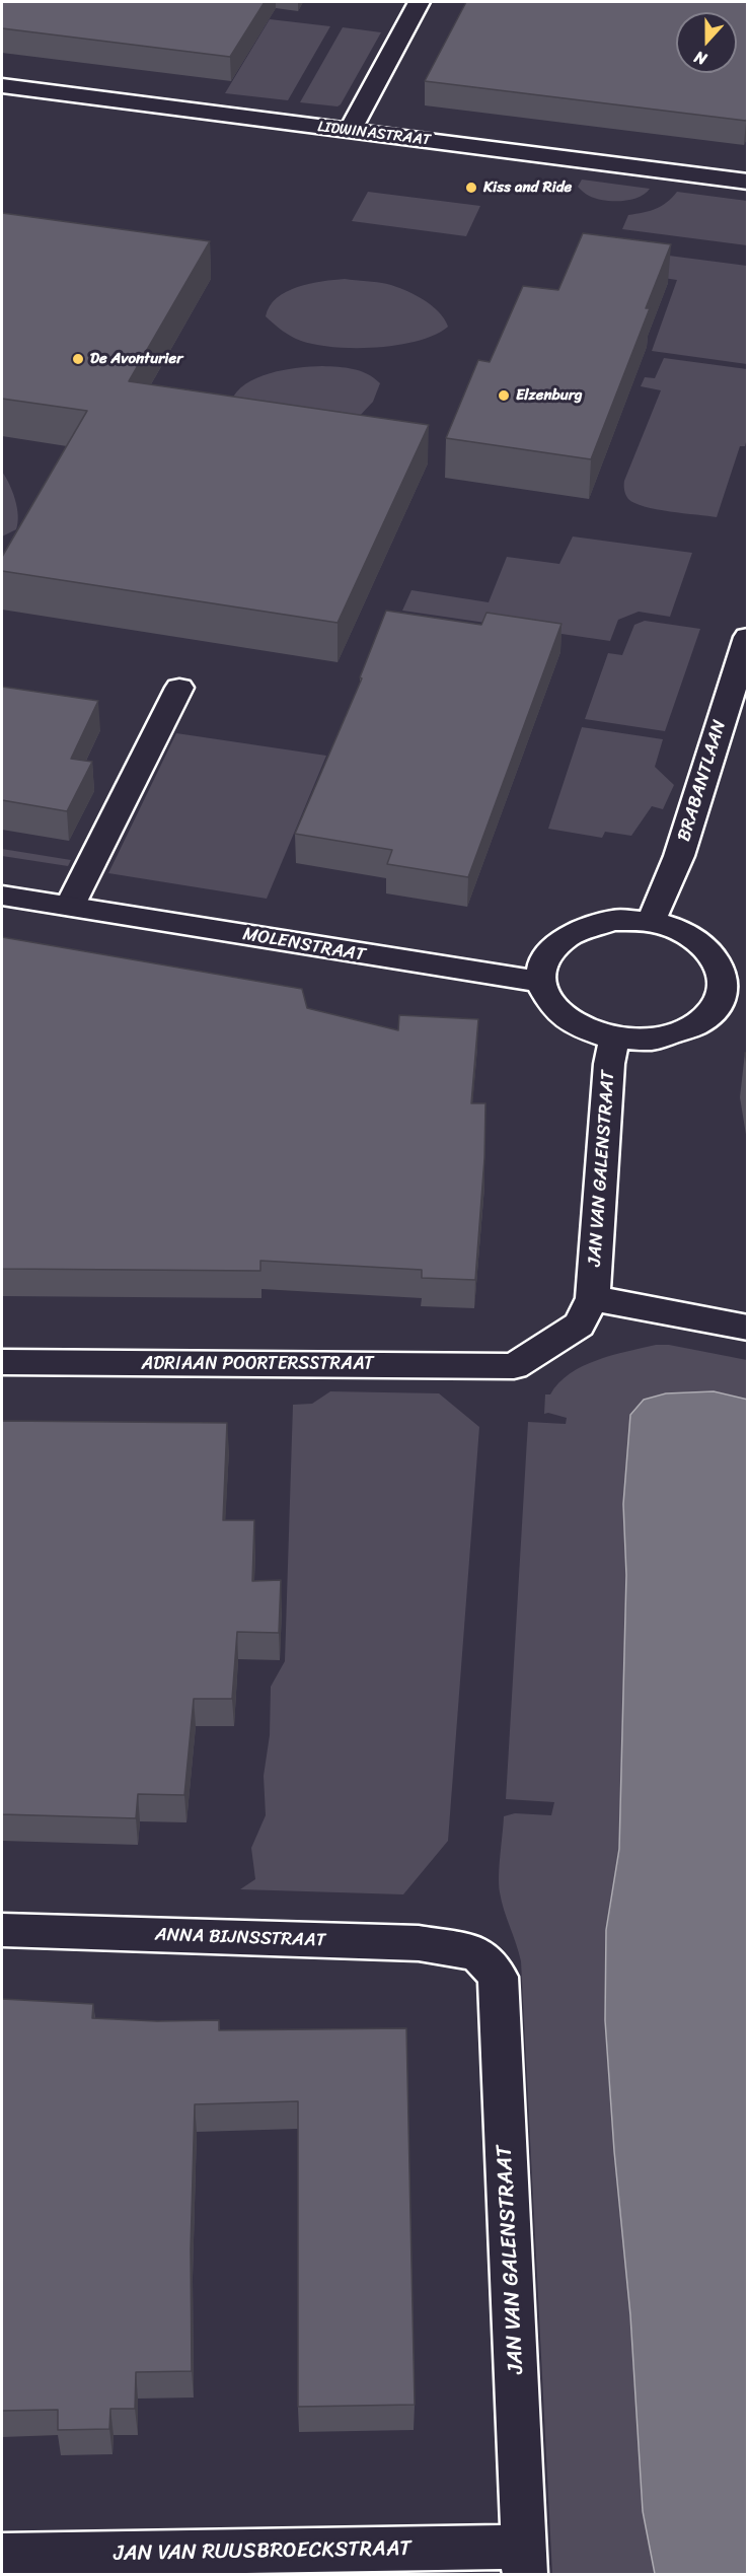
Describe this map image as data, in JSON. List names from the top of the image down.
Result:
{
  "streets": {
    "street": [
      "LIDWINASTRAAT",
      "BRABANTLAAN",
      "MOLENSTRAAT",
      "JAN VAN GALENSTRAAT",
      "ADRIAAN POORTERSSTRAAT",
      "ANNA BIJNSSTRAAT",
      "JAN VAN RUUSBROECKSTRAAT"
    ]
  },
  "crossings": [
    ["BRABANTLAAN", "MOLENSTRAAT"],
    ["BRABANTLAAN", "JAN VAN GALENSTRAAT"],
    ["MOLENSTRAAT", "JAN VAN GALENSTRAAT"],
    ["JAN VAN GALENSTRAAT", "ADRIAAN POORTERSSTRAAT"],
    ["JAN VAN GALENSTRAAT", "ANNA BIJNSSTRAAT"],
    ["JAN VAN GALENSTRAAT", "JAN VAN RUUSBROECKSTRAAT"]
  ],
  "places": ["Kiss and Ride", "De Avonturier", "Elzenburg"],
  "north": "bottom"
}
